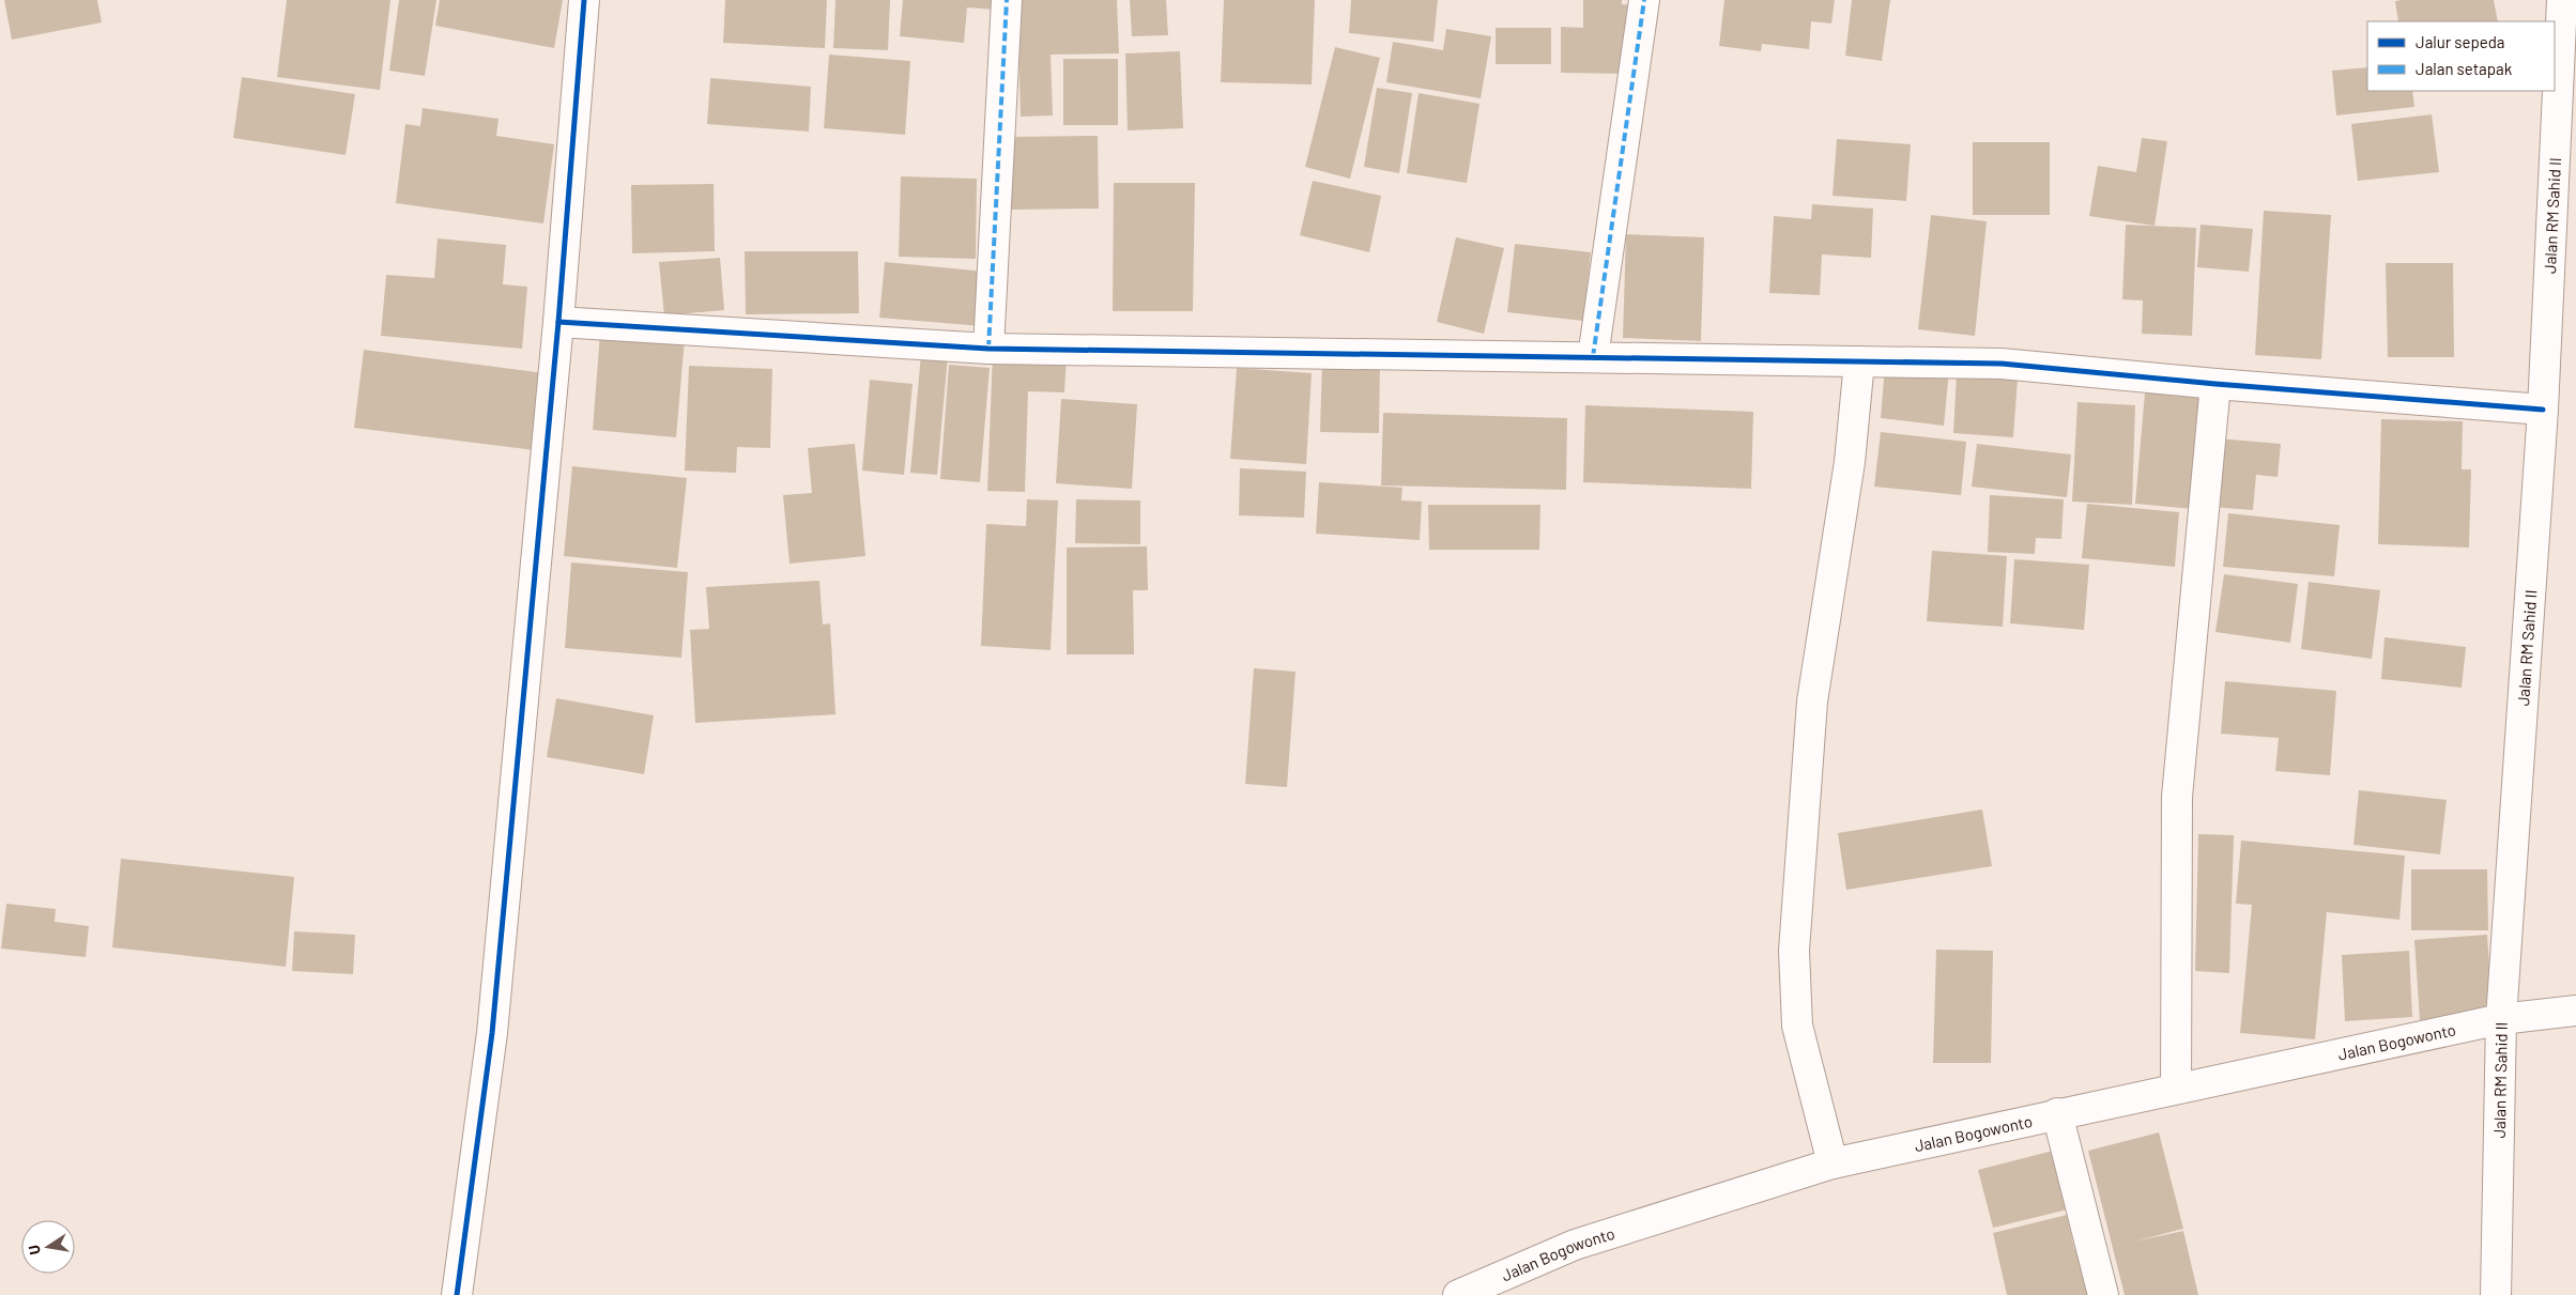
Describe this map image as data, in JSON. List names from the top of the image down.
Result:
{
  "streets": {
    "street": ["Jalan RM Sahid II", "Jalan Bogowonto"]
  },
  "crossings": [
    ["Jalan RM Sahid II", "Jalan Bogowonto"]
  ],
  "legend": ["Jalur sepeda", "Jalan setapak"],
  "north": "left"
}
